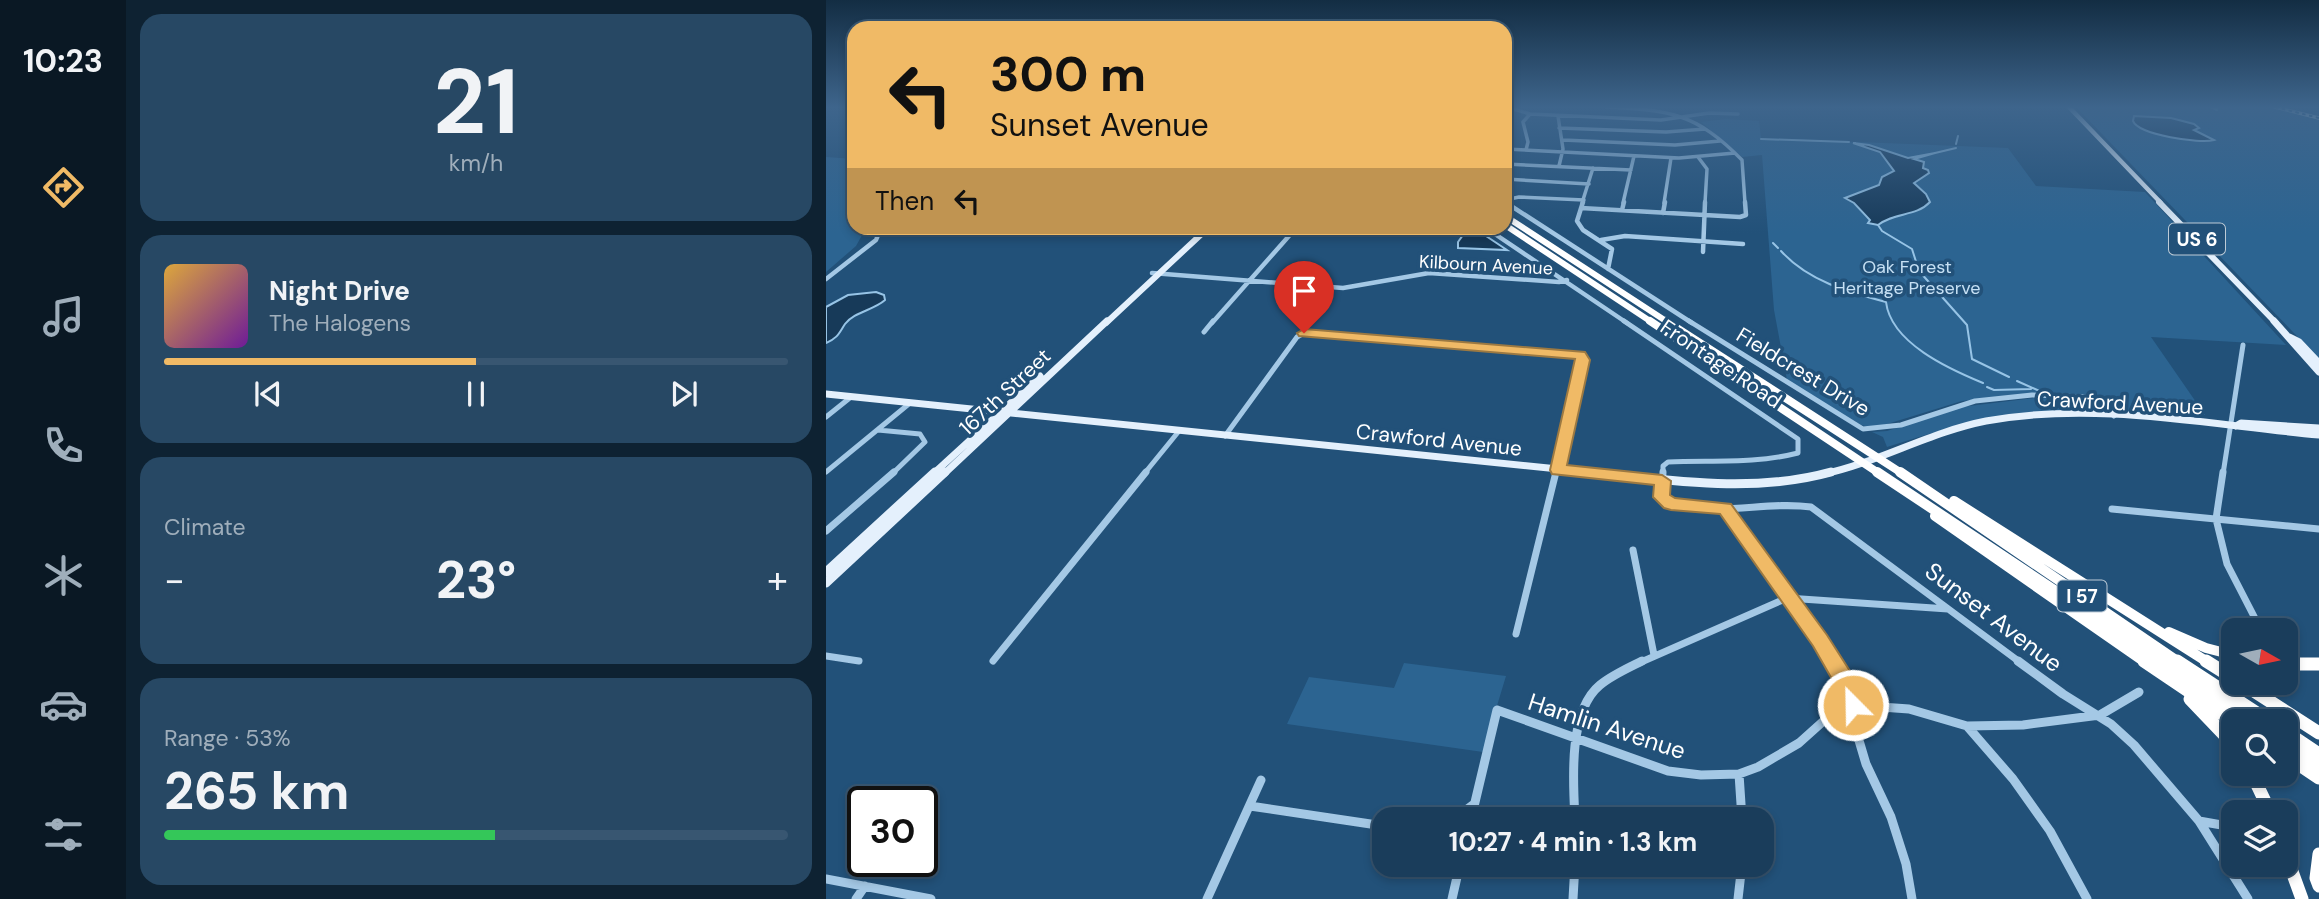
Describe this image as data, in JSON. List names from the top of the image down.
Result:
{
  "streets": {
    "highway": ["I 57"],
    "main road": ["US 6", "167th Street", "Crawford Avenue"],
    "street": [
      "Kilbourn Avenue",
      "Frontage Road",
      "Fieldcrest Drive",
      "Sunset Avenue",
      "Hamlin Avenue"
    ]
  },
  "crossings": [
    ["Kilbourn Avenue", "Frontage Road"],
    ["Kilbourn Avenue", "167th Street"],
    ["Frontage Road", "Crawford Avenue"],
    ["Frontage Road", "Sunset Avenue"],
    ["Fieldcrest Drive", "Crawford Avenue"],
    ["167th Street", "Crawford Avenue"],
    ["Crawford Avenue", "Sunset Avenue"]
  ],
  "parks": ["Oak Forest Heritage Preserve"],
  "north": "right",
  "page": {
    "tabs": "10:23",
    "tile": [
      ["21", "km/h"],
      "Climate",
      ["Range · 53%", "265 km"]
    ],
    "turn": ["300 m", "Sunset Avenue"],
    "then": "Then",
    "song": ["Night Drive", "The Halogens"],
    "heat": ["−", "23°", "+"],
    "limit": "30",
    "trip": "10:27 · 4 min · 1.3 km"
  }
}
